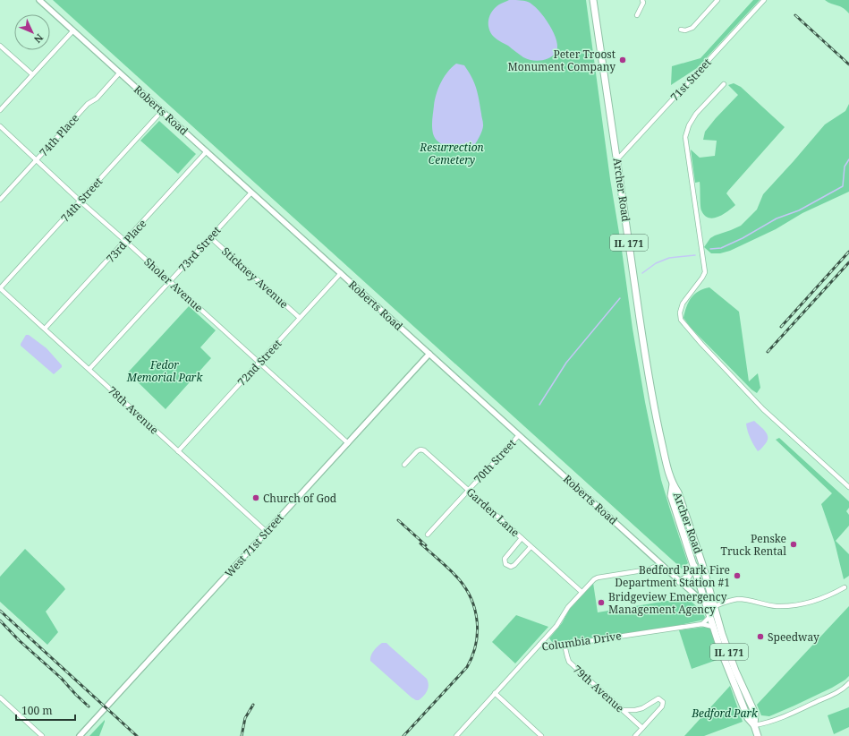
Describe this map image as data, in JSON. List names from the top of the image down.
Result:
{
  "streets": {
    "main road": ["Archer Road", "IL 171"],
    "street": [
      "71st Street",
      "Roberts Road",
      "74th Place",
      "74th Street",
      "73rd Place",
      "73rd Street",
      "Stickney Avenue",
      "Sholer Avenue",
      "72nd Street",
      "78th Avenue",
      "70th Street",
      "Garden Lane",
      "West 71st Street",
      "Columbia Drive",
      "79th Avenue"
    ]
  },
  "crossings": [
    ["71st Street", "Archer Road"],
    ["Roberts Road", "74th Place"],
    ["Roberts Road", "Archer Road"],
    ["Roberts Road", "74th Street"],
    ["Roberts Road", "73rd Place"],
    ["Roberts Road", "73rd Street"],
    ["Roberts Road", "72nd Street"],
    ["Roberts Road", "70th Street"],
    ["Roberts Road", "West 71st Street"],
    ["74th Place", "Sholer Avenue"],
    ["Archer Road", "Columbia Drive"],
    ["74th Street", "Sholer Avenue"],
    ["74th Street", "78th Avenue"],
    ["73rd Place", "Sholer Avenue"],
    ["73rd Place", "78th Avenue"],
    ["73rd Street", "Stickney Avenue"],
    ["73rd Street", "Sholer Avenue"],
    ["73rd Street", "78th Avenue"],
    ["Stickney Avenue", "72nd Street"],
    ["Sholer Avenue", "72nd Street"],
    ["Sholer Avenue", "West 71st Street"],
    ["72nd Street", "78th Avenue"],
    ["78th Avenue", "West 71st Street"],
    ["70th Street", "Garden Lane"],
    ["Columbia Drive", "79th Avenue"]
  ],
  "parks": ["Resurrection Cemetery", "Fedor Memorial Park", "Bedford Park"],
  "places": [
    "Peter Troost Monument Company",
    "Church of God",
    "Penske Truck Rental",
    "Bedford Park Fire Department Station #1",
    "Bridgeview Emergency Management Agency",
    "Speedway"
  ],
  "scale_bar": "100 m",
  "north": "bottom right"
}
